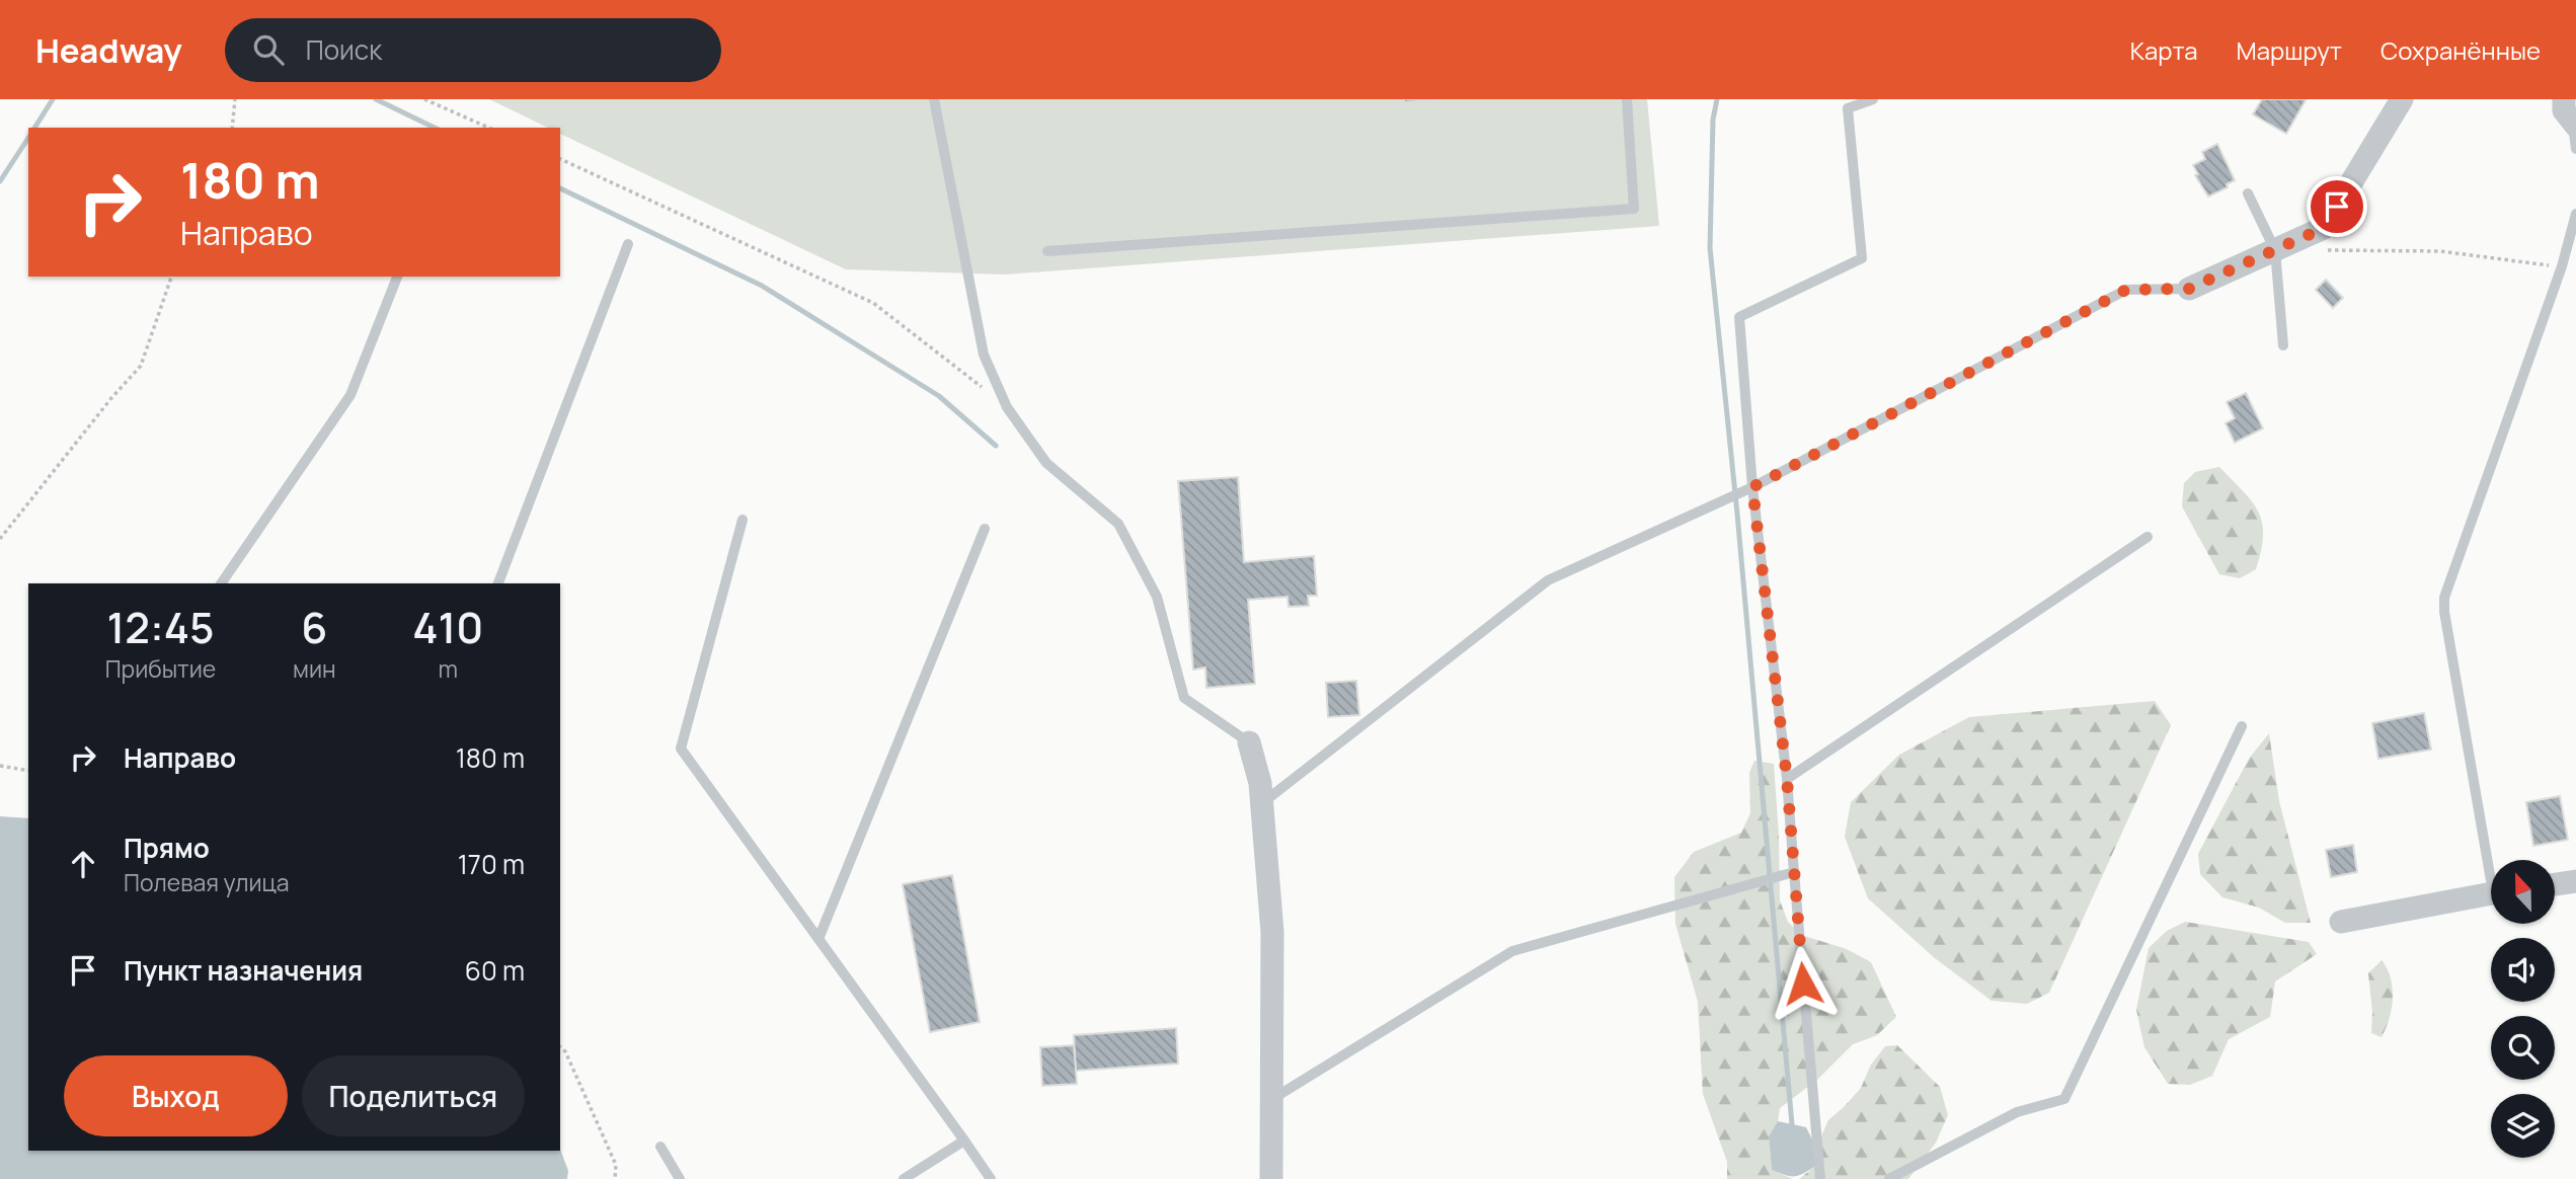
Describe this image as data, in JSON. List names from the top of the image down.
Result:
{
  "north": "top",
  "page": {
    "header": "Headway",
    "search": "Поиск",
    "nav": ["Карта", "Маршрут", "Сохранённые"],
    "turn": ["180 m", "Направо"],
    "eta": [
      "12:45",
      "Прибытие",
      "6",
      "мин",
      "410",
      "m"
    ],
    "list": [
      {
        "name": "Направо",
        "value": "180 m"
      },
      {
        "name": "Прямо",
        "note": "Полевая улица",
        "value": "170 m"
      },
      {
        "name": "Пункт назначения",
        "value": "60 m"
      }
    ],
    "buttons": ["Выход", "Поделиться"]
  }
}
